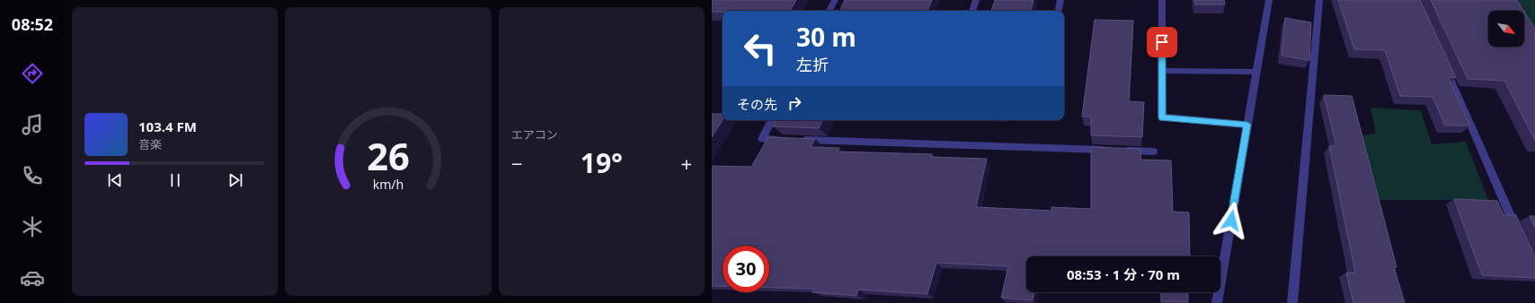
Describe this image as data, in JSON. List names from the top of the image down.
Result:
{
  "north": "bottom right",
  "page": {
    "tabs": "08:52",
    "tile": "エアコン",
    "turn": ["30 m", "左折"],
    "then": "その先",
    "song": ["103.4 FM", "音楽"],
    "heat": ["−", "19°", "+"],
    "limit": "30",
    "trip": "08:53 · 1 分 · 70 m",
    "gauge": ["26", "km/h"]
  }
}
